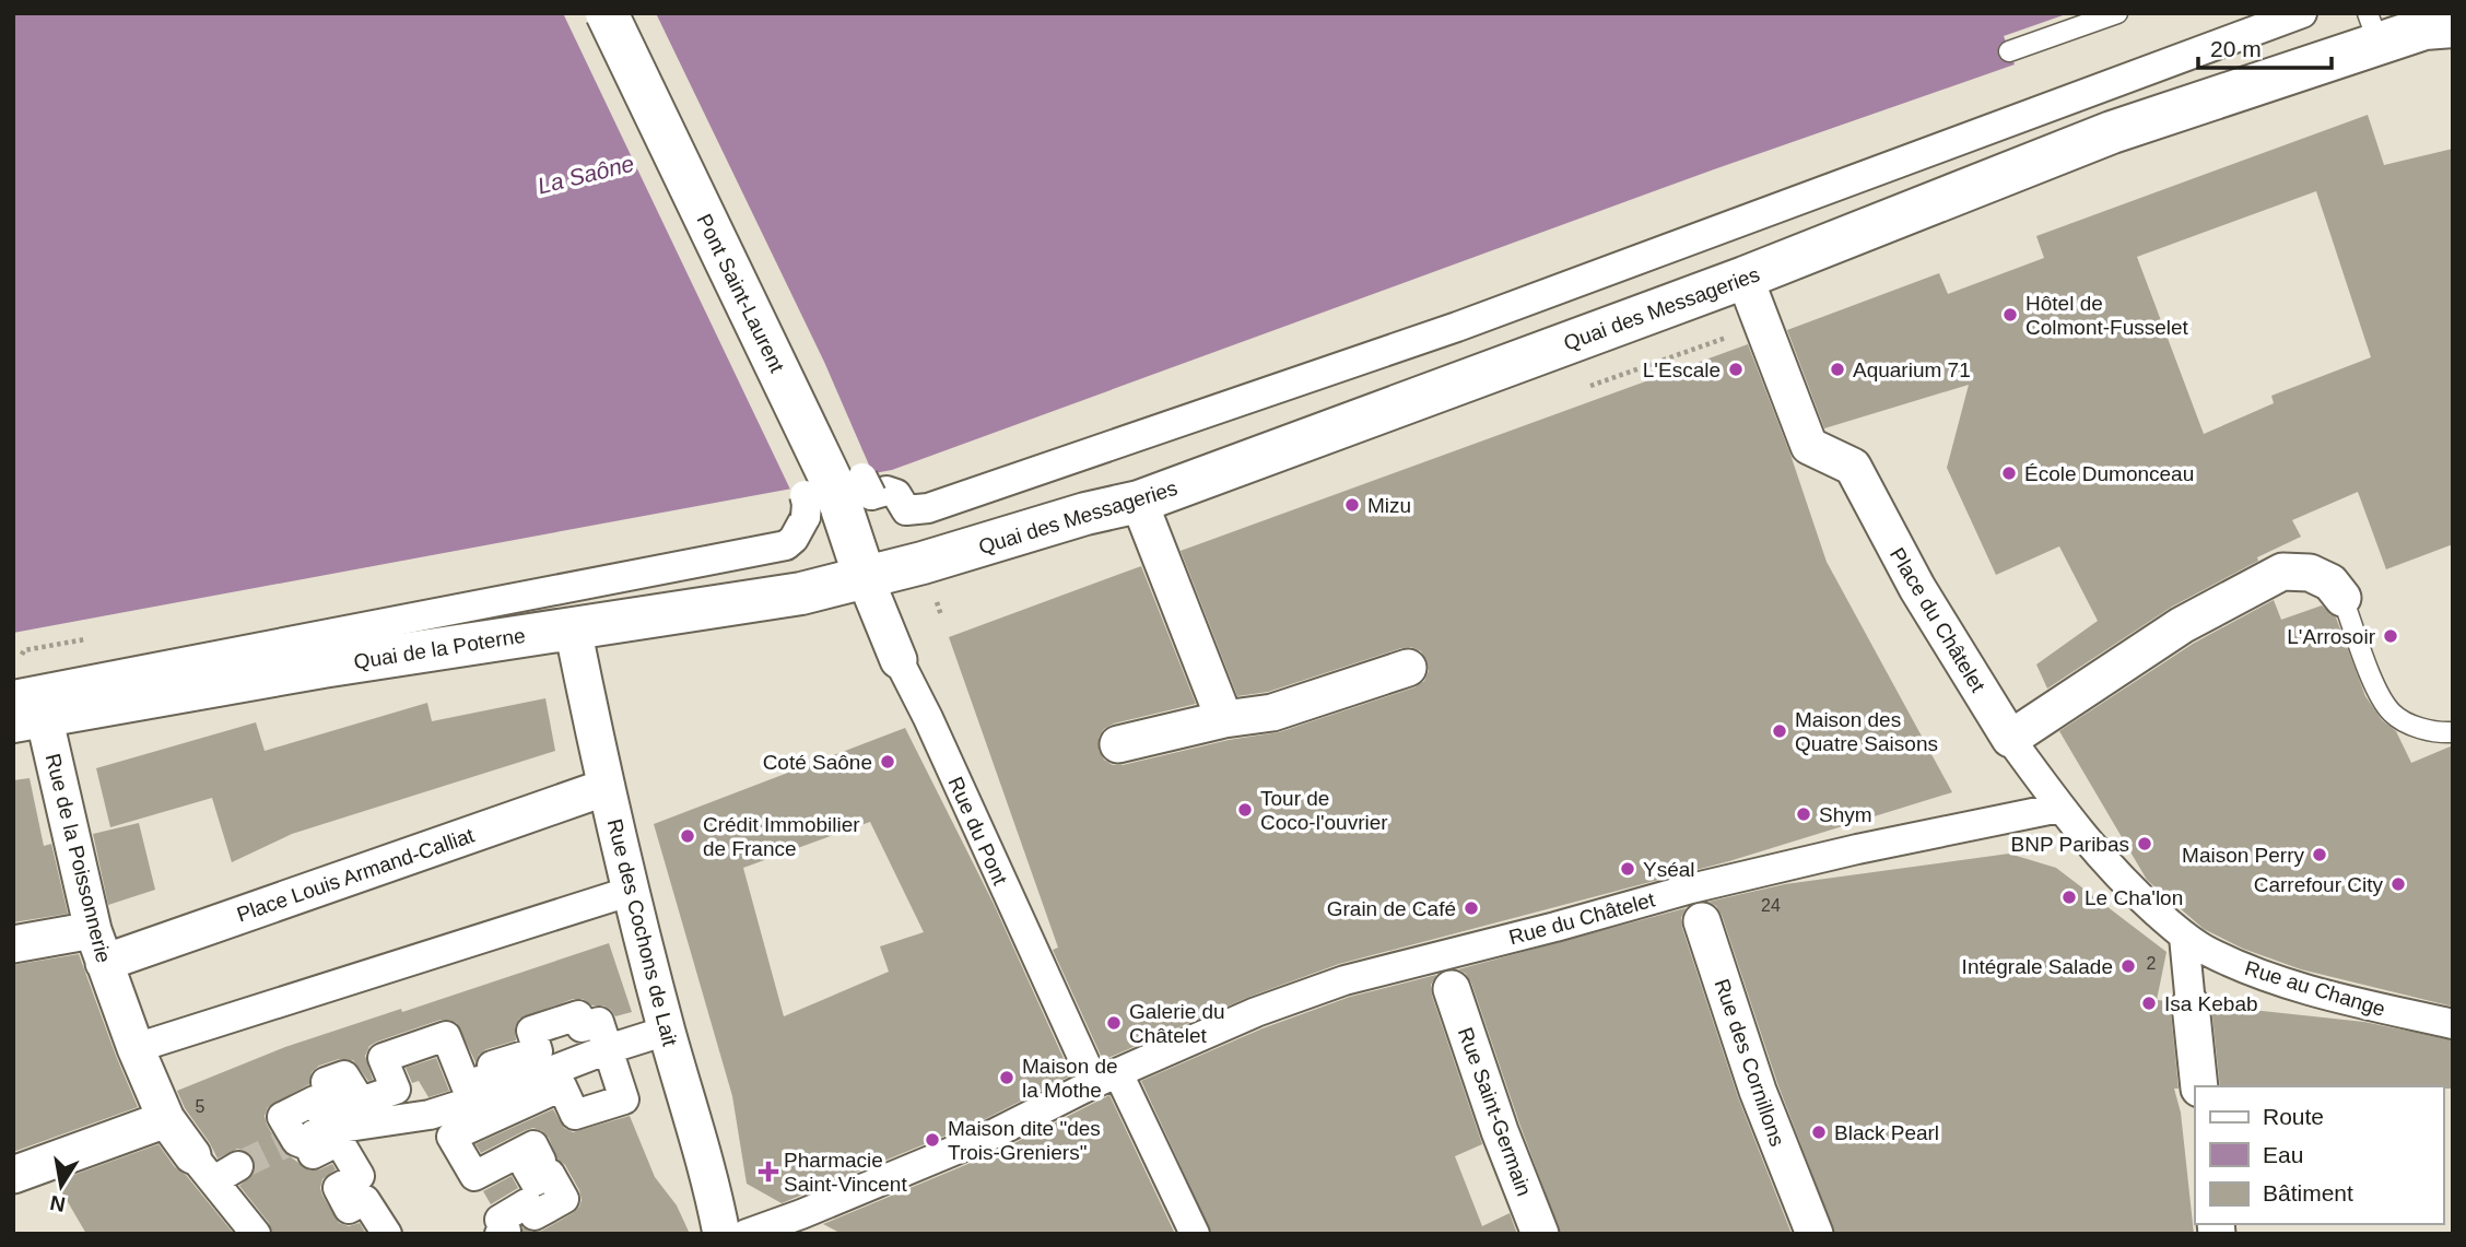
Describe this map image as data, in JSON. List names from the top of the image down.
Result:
{
  "streets": {
    "main road": ["Pont Saint-Laurent", "Quai des Messageries", "Quai de la Poterne"],
    "street": [
      "Place du Châtelet",
      "Rue du Pont",
      "Rue de la Poissonnerie",
      "Place Louis Armand-Calliat",
      "Rue du Châtelet",
      "Rue des Cochons de Lait",
      "Rue au Change",
      "Rue des Cornillons",
      "Rue Saint-Germain"
    ]
  },
  "crossings": [
    ["Pont Saint-Laurent", "Quai des Messageries"],
    ["Pont Saint-Laurent", "Quai de la Poterne"],
    ["Pont Saint-Laurent", "Rue du Pont"],
    ["Quai des Messageries", "Place du Châtelet"],
    ["Quai des Messageries", "Quai de la Poterne"],
    ["Quai des Messageries", "Rue du Pont"],
    ["Place du Châtelet", "Rue du Châtelet"],
    ["Place du Châtelet", "Rue au Change"],
    ["Quai de la Poterne", "Rue du Pont"],
    ["Quai de la Poterne", "Rue de la Poissonnerie"],
    ["Quai de la Poterne", "Rue des Cochons de Lait"],
    ["Rue du Pont", "Rue du Châtelet"],
    ["Rue de la Poissonnerie", "Place Louis Armand-Calliat"],
    ["Place Louis Armand-Calliat", "Rue des Cochons de Lait"],
    ["Rue du Châtelet", "Rue des Cornillons"],
    ["Rue du Châtelet", "Rue Saint-Germain"]
  ],
  "water": ["La Saône"],
  "places": {
    "other": [
      "Hôtel de Colmont-Fusselet",
      "L'Escale",
      "Aquarium 71",
      "École Dumonceau",
      "Mizu",
      "L'Arrosoir",
      "Maison des Quatre Saisons",
      "Coté Saône",
      "Tour de Coco-l'ouvrier",
      "Shym",
      "Crédit Immobilier de France",
      "BNP Paribas",
      "Maison Perry",
      "Yséal",
      "Carrefour City",
      "Le Cha'lon",
      "Grain de Café",
      "Intégrale Salade",
      "Isa Kebab",
      "Galerie du Châtelet",
      "Maison de la Mothe",
      "Black Pearl",
      "Maison dite \"des Trois-Greniers\""
    ],
    "health": ["Pharmacie Saint-Vincent"]
  },
  "house_numbers": ["24", "2", "5"],
  "legend": ["Route", "Eau", "Bâtiment"],
  "scale_bar": "20 m",
  "north": "bottom"
}
